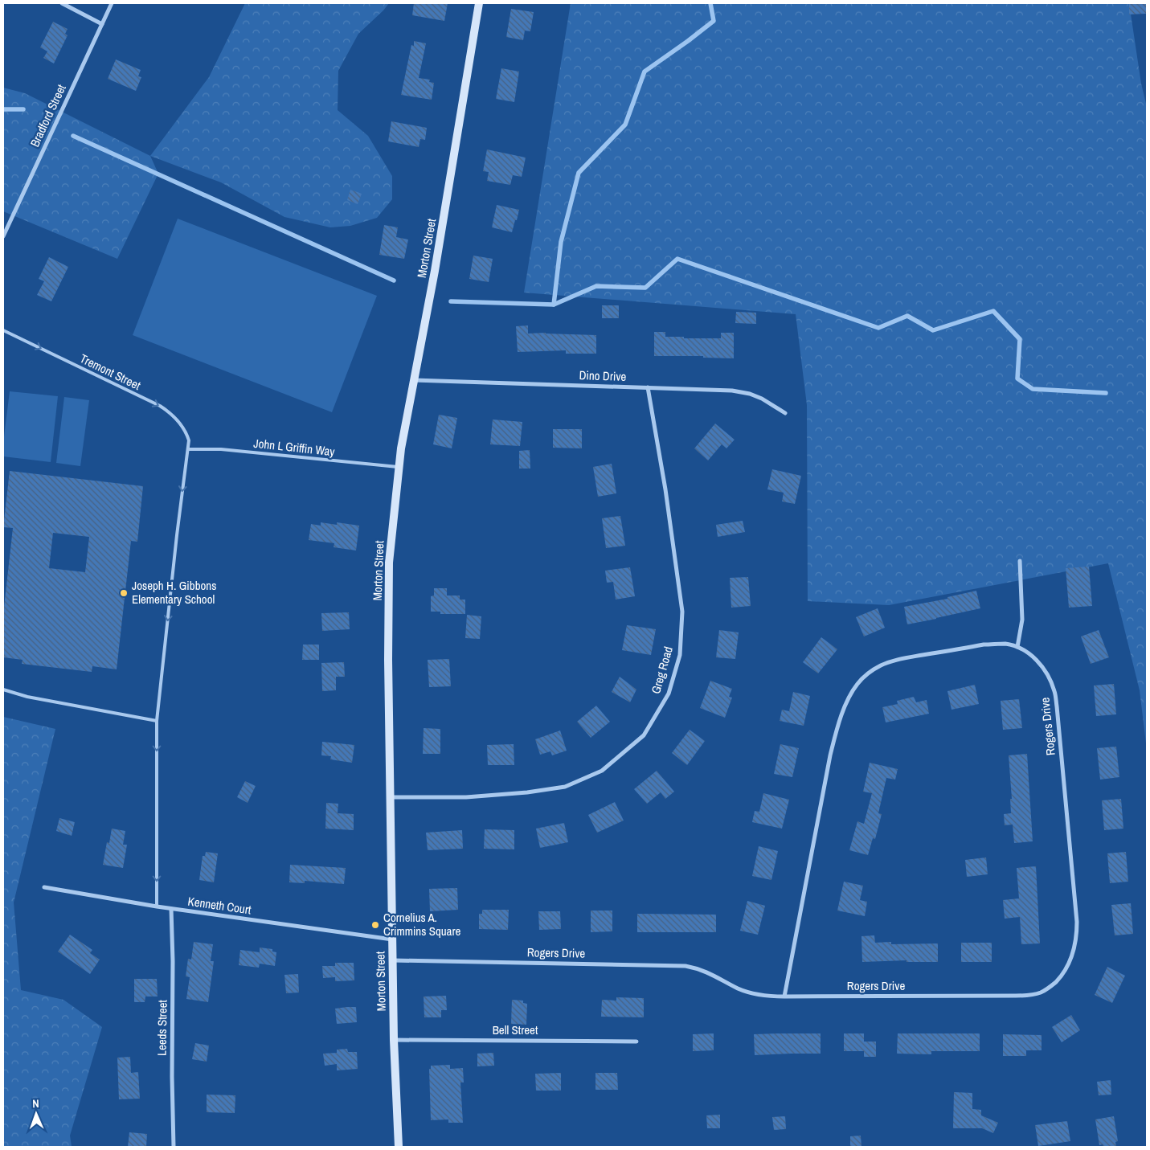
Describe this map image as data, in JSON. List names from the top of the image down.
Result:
{
  "streets": {
    "street": [
      "Bradford Street",
      "Morton Street",
      "Dino Drive",
      "Greg Road",
      "Rogers Drive",
      "Kenneth Court",
      "Leeds Street",
      "Bell Street"
    ],
    "lane": ["Tremont Street", "John L Griffin Way"]
  },
  "crossings": [
    ["Morton Street", "Dino Drive"],
    ["Morton Street", "John L Griffin Way"],
    ["Morton Street", "Greg Road"],
    ["Morton Street", "Rogers Drive"],
    ["Morton Street", "Kenneth Court"],
    ["Morton Street", "Bell Street"],
    ["Tremont Street", "John L Griffin Way"],
    ["Tremont Street", "Kenneth Court"],
    ["Dino Drive", "Greg Road"],
    ["Kenneth Court", "Leeds Street"]
  ],
  "one_way": ["Tremont Street"],
  "places": ["Joseph H. Gibbons Elementary School", "Cornelius A. Crimmins Square"],
  "north": "top"
}
